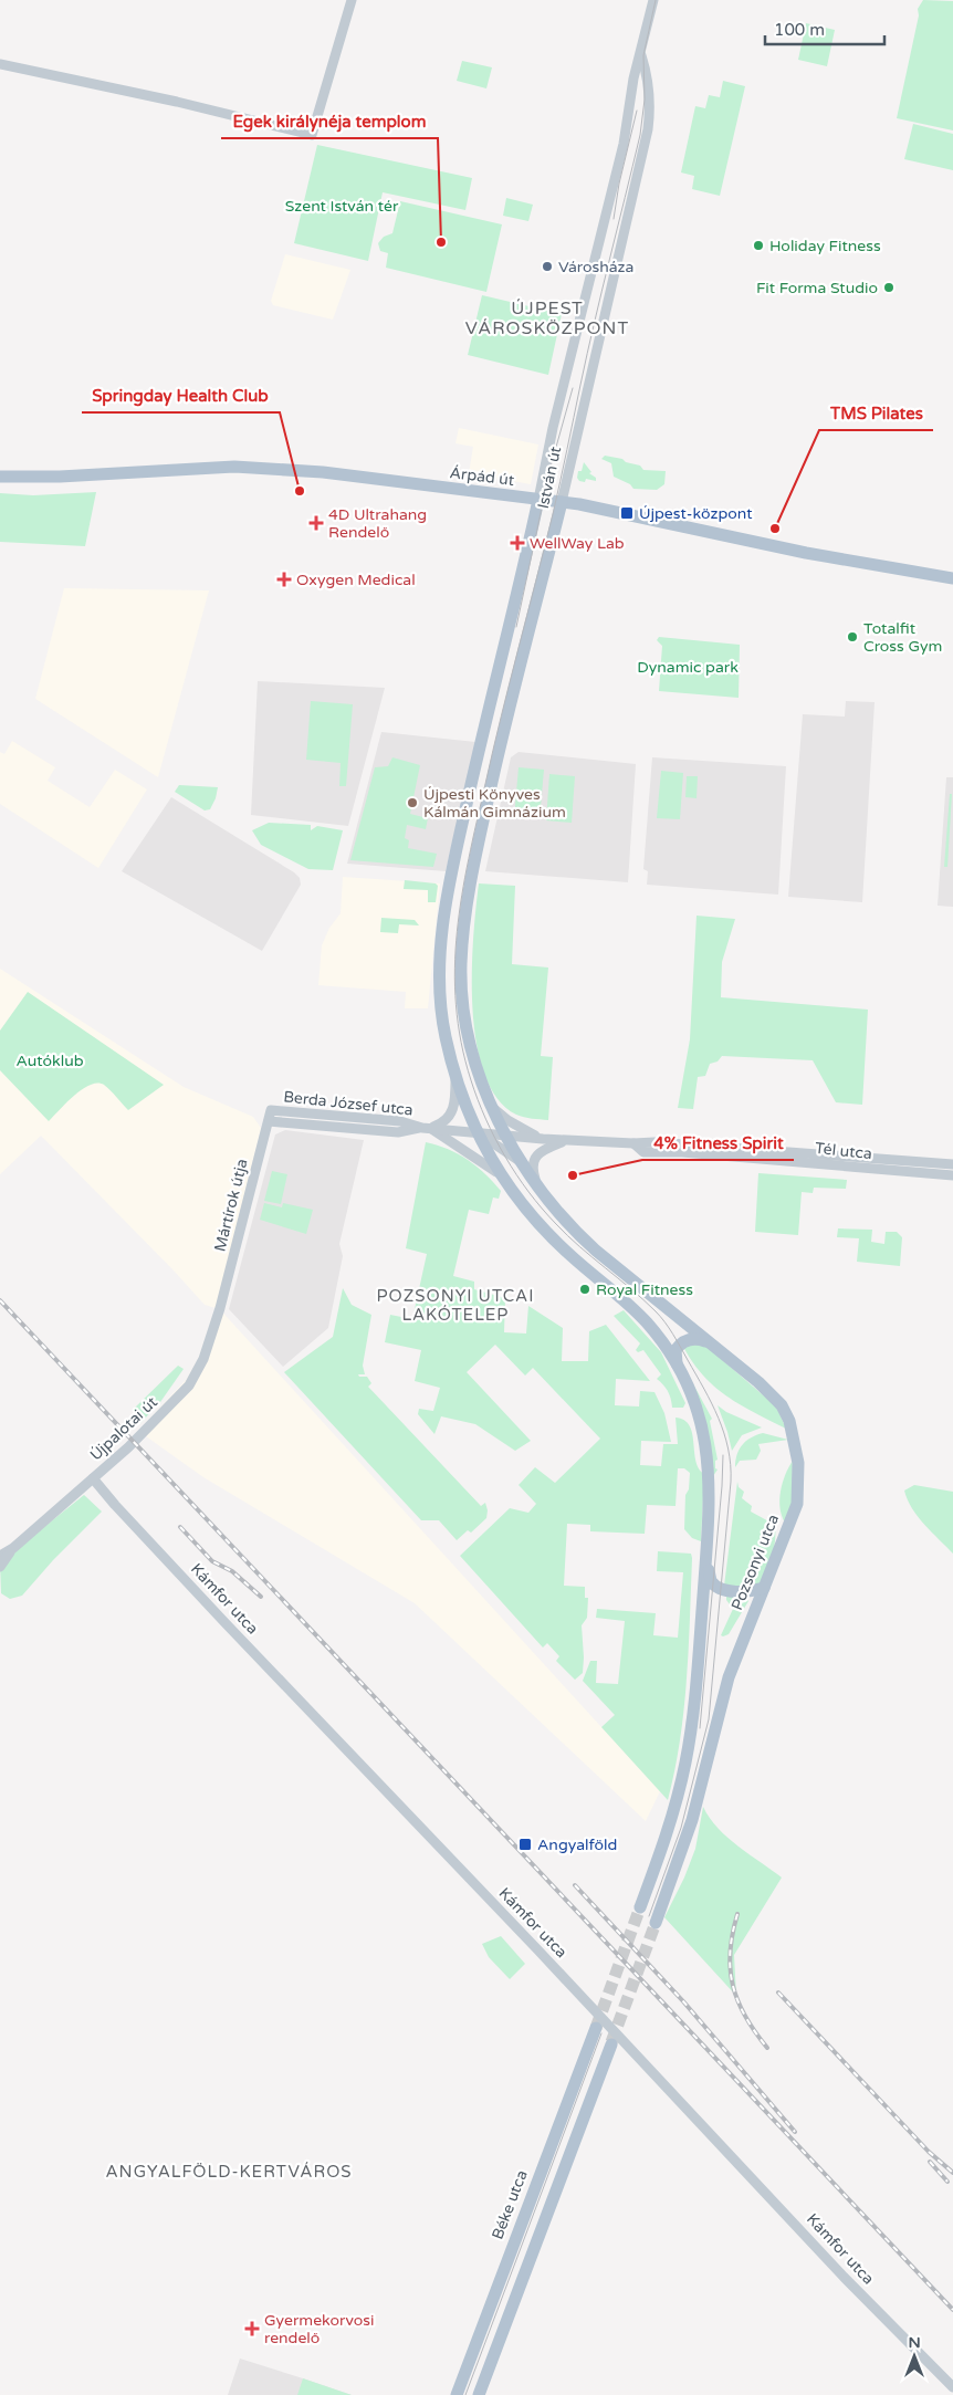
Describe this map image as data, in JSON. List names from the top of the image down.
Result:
{
  "streets": {
    "main road": [
      "Árpád út",
      "István út",
      "Pozsonyi utca",
      "Béke utca"
    ],
    "street": [
      "Berda József utca",
      "Tél utca",
      "Mártírok útja",
      "Újpalotai út",
      "Kámfor utca"
    ]
  },
  "crossings": [
    ["Árpád út", "István út"],
    ["István út", "Pozsonyi utca"],
    ["Berda József utca", "Mártírok útja"],
    ["Tél utca", "Pozsonyi utca"],
    ["Mártírok útja", "Újpalotai út"],
    ["Újpalotai út", "Kámfor utca"]
  ],
  "districts": ["ÚJPEST VÁROSKÖZPONT", "POZSONYI UTCAI LAKÓTELEP", "ANGYALFÖLD-KERTVÁROS"],
  "parks": ["Szent István tér", "Dynamic park", "Autóklub"],
  "places": {
    "other": [
      "Egek királynéja templom",
      "Holiday Fitness",
      "Városháza",
      "Fit Forma Studio",
      "Springday Health Club",
      "TMS Pilates",
      "Totalfit Cross Gym",
      "Újpesti Könyves Kálmán Gimnázium",
      "4% Fitness Spirit",
      "Royal Fitness"
    ],
    "transit": ["Újpest-központ", "Angyalföld"],
    "health": [
      "4D Ultrahang Rendelő",
      "WellWay Lab",
      "Oxygen Medical",
      "Gyermekorvosi rendelő"
    ]
  },
  "scale_bar": "100 m",
  "north": "top"
}
